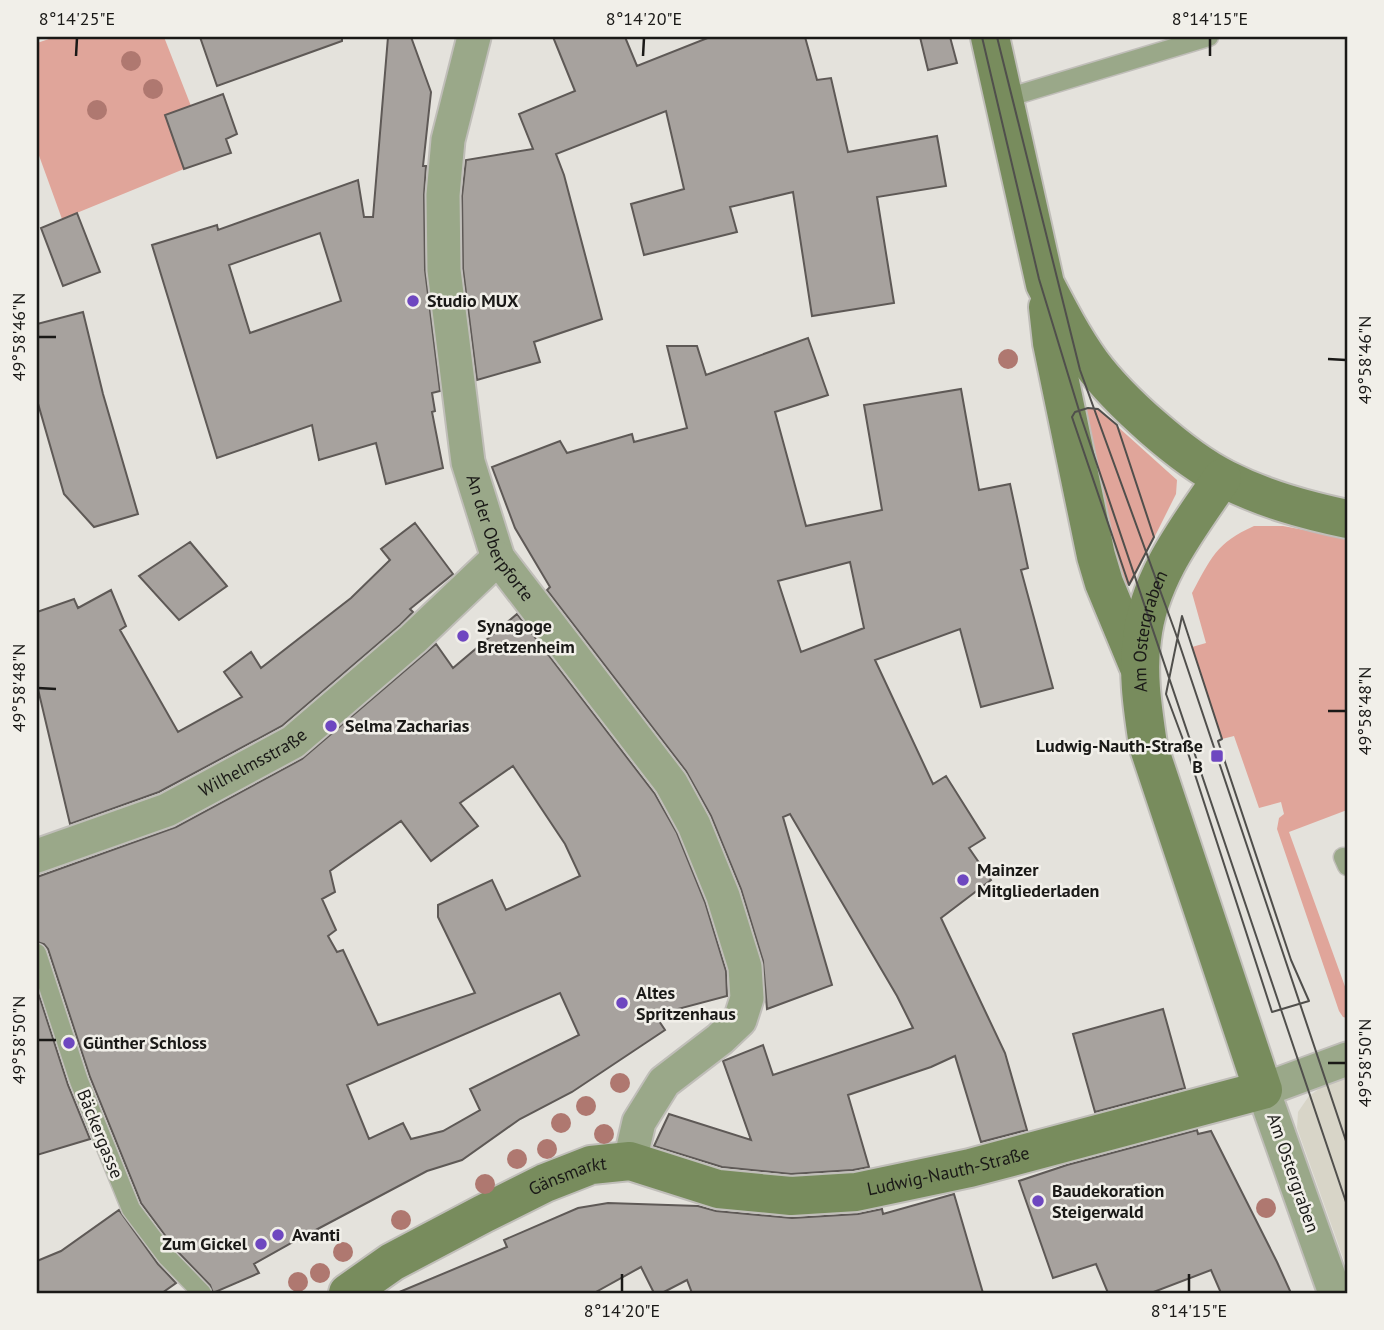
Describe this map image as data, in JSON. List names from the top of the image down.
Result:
{
  "streets": {
    "street": [
      "An der Oberpforte",
      "Am Ostergraben",
      "Wilhelmsstraße",
      "Ludwig-Nauth-Straße",
      "Gänsmarkt"
    ],
    "lane": ["Bäckergasse"]
  },
  "crossings": [
    ["An der Oberpforte", "Wilhelmsstraße"],
    ["An der Oberpforte", "Gänsmarkt"],
    ["Am Ostergraben", "Ludwig-Nauth-Straße"],
    ["Ludwig-Nauth-Straße", "Gänsmarkt"]
  ],
  "places": {
    "other": [
      "Studio MUX",
      "Synagoge Bretzenheim",
      "Selma Zacharias",
      "Mainzer Mitgliederladen",
      "Altes Spritzenhaus",
      "Günther Schloss",
      "Baudekoration Steigerwald",
      "Avanti",
      "Zum Gickel"
    ],
    "transit": ["Ludwig-Nauth-Straße B"]
  },
  "coordinates": [
    "8°14'25\"E",
    "8°14'20\"E",
    "8°14'15\"E",
    "49°58'46\"N",
    "49°58'48\"N",
    "49°58'50\"N"
  ]
}
